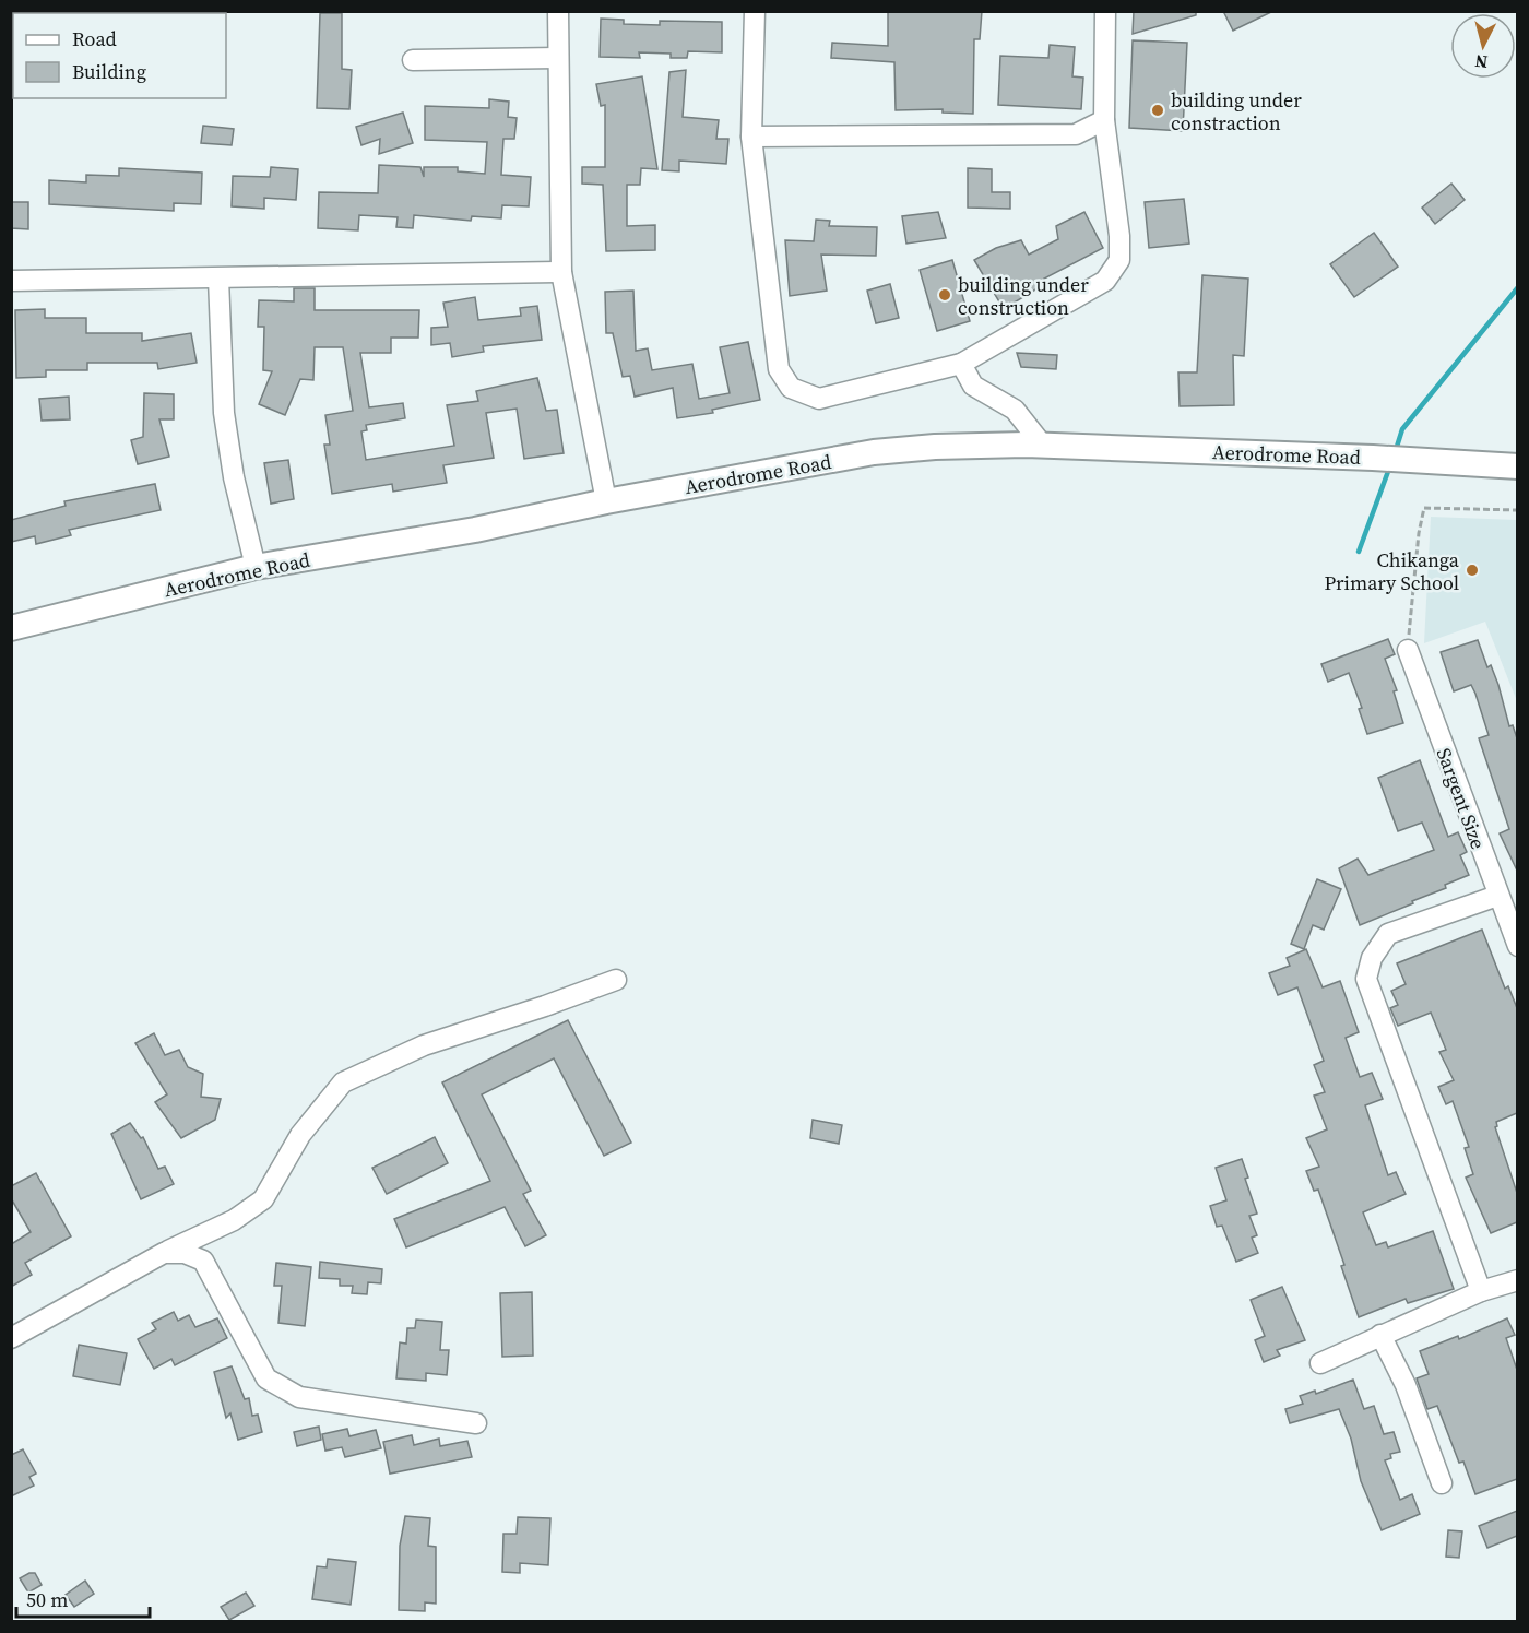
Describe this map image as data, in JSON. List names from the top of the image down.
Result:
{
  "streets": {
    "street": ["Aerodrome Road", "Sargent Size"]
  },
  "places": ["building under constraction", "building under construction", "Chikanga Primary School"],
  "legend": ["Road", "Building"],
  "scale_bar": "50 m",
  "north": "bottom"
}
